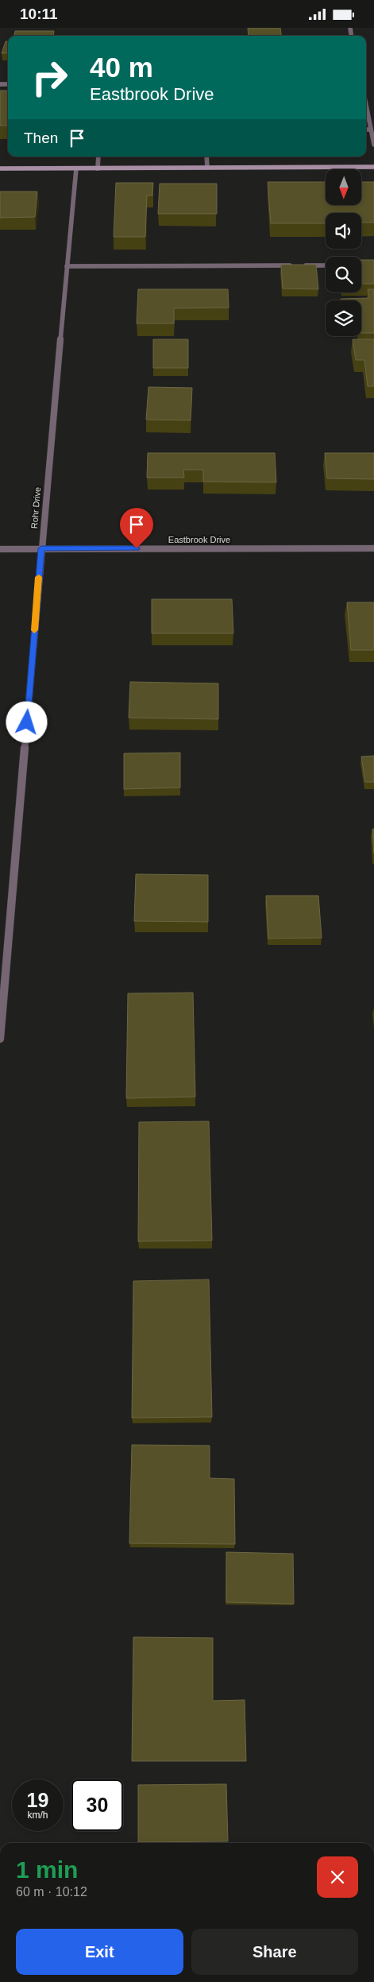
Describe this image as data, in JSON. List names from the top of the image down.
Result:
{
  "streets": {
    "street": ["Rohr Drive", "Eastbrook Drive"]
  },
  "crossings": [
    ["Rohr Drive", "Eastbrook Drive"]
  ],
  "north": "bottom",
  "page": {
    "status": "10:11",
    "turn": ["40 m", "Eastbrook Drive"],
    "then": "Then",
    "speed": "19 km/h",
    "limit": "30",
    "heading": ["1 min", "60 m · 10:12"],
    "buttons": ["Exit", "Share"]
  }
}
